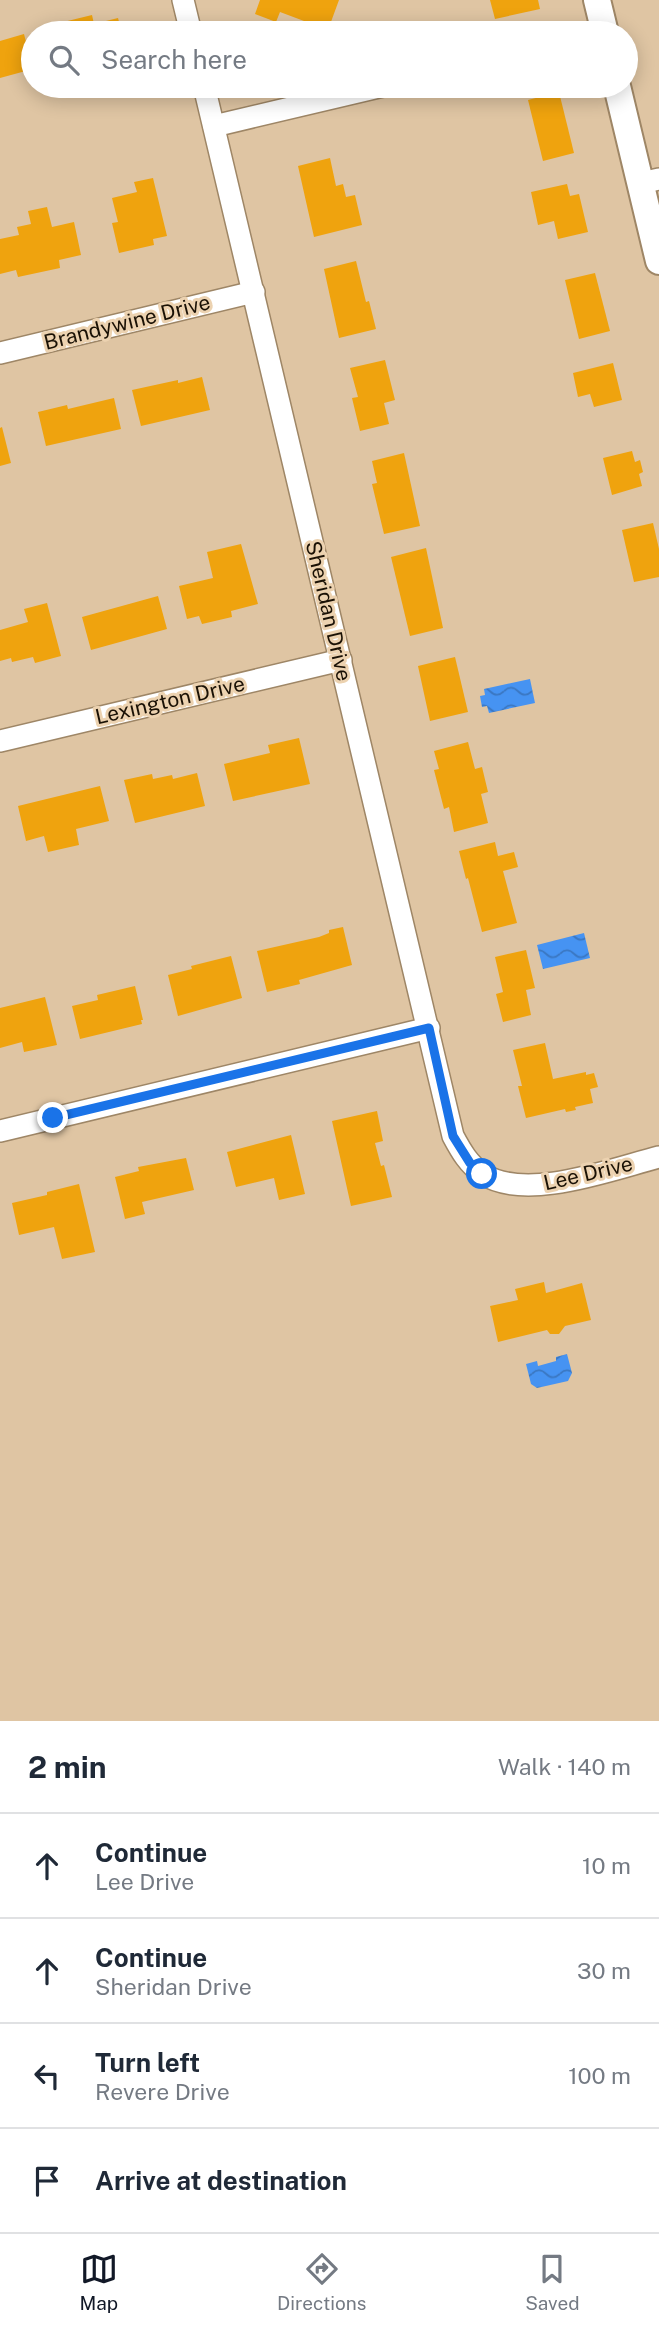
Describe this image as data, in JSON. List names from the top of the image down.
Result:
{
  "streets": {
    "street": [
      "Brandywine Drive",
      "Sheridan Drive",
      "Lexington Drive",
      "Lee Drive"
    ]
  },
  "crossings": [
    ["Brandywine Drive", "Sheridan Drive"],
    ["Sheridan Drive", "Lexington Drive"],
    ["Sheridan Drive", "Lee Drive"]
  ],
  "page": {
    "search": "Search here",
    "heading": ["2 min", "Walk · 140 m"],
    "list": [
      ["Continue", "Lee Drive", "10 m"],
      ["Continue", "Sheridan Drive", "30 m"],
      ["Turn left", "Revere Drive", "100 m"],
      "Arrive at destination"
    ],
    "nav": ["Map", "Directions", "Saved"]
  }
}
